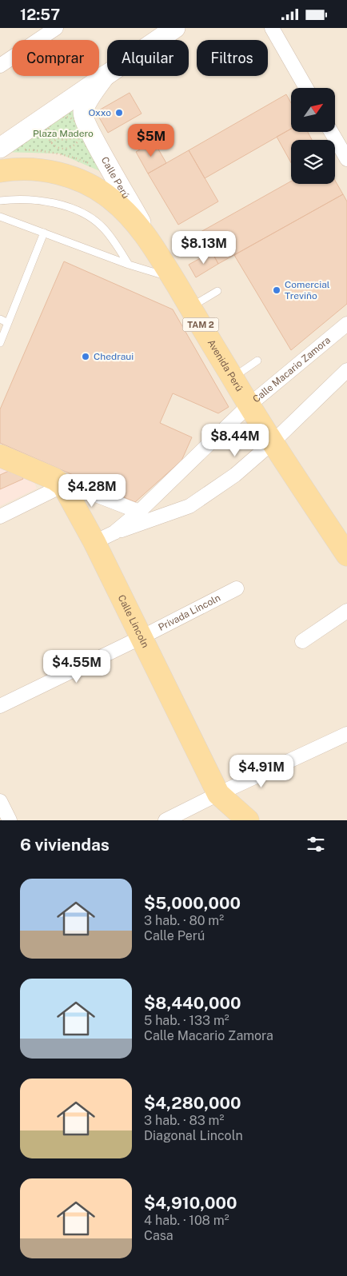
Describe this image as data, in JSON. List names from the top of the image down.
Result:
{
  "streets": {
    "main road": ["TAM 2", "Avenida Perú", "Calle Lincoln"],
    "street": ["Calle Perú", "Calle Macario Zamora", "Privada Lincoln"]
  },
  "crossings": [
    ["Calle Perú", "Avenida Perú"],
    ["Avenida Perú", "Calle Macario Zamora"],
    ["Calle Macario Zamora", "Calle Lincoln"],
    ["Privada Lincoln", "Calle Lincoln"]
  ],
  "parks": ["Plaza Madero"],
  "places": ["Oxxo", "Comercial Treviño", "Chedraui"],
  "north": "top right",
  "page": {
    "status": "12:57",
    "chip": ["Comprar", "Alquilar", "Filtros"],
    "price": [
      "$5M",
      "$8.13M",
      "$8.44M",
      "$4.28M",
      "$4.55M",
      "$4.91M"
    ],
    "heading": "6 viviendas",
    "list": [
      {
        "name": "$5,000,000",
        "note": "3 hab. · 80 m² · Calle Perú"
      },
      {
        "name": "$8,440,000",
        "note": "5 hab. · 133 m² · Calle Macario Zamora"
      },
      {
        "name": "$4,280,000",
        "note": "3 hab. · 83 m² · Diagonal Lincoln"
      },
      {
        "name": "$4,910,000",
        "note": "4 hab. · 108 m² · Casa"
      }
    ]
  }
}
